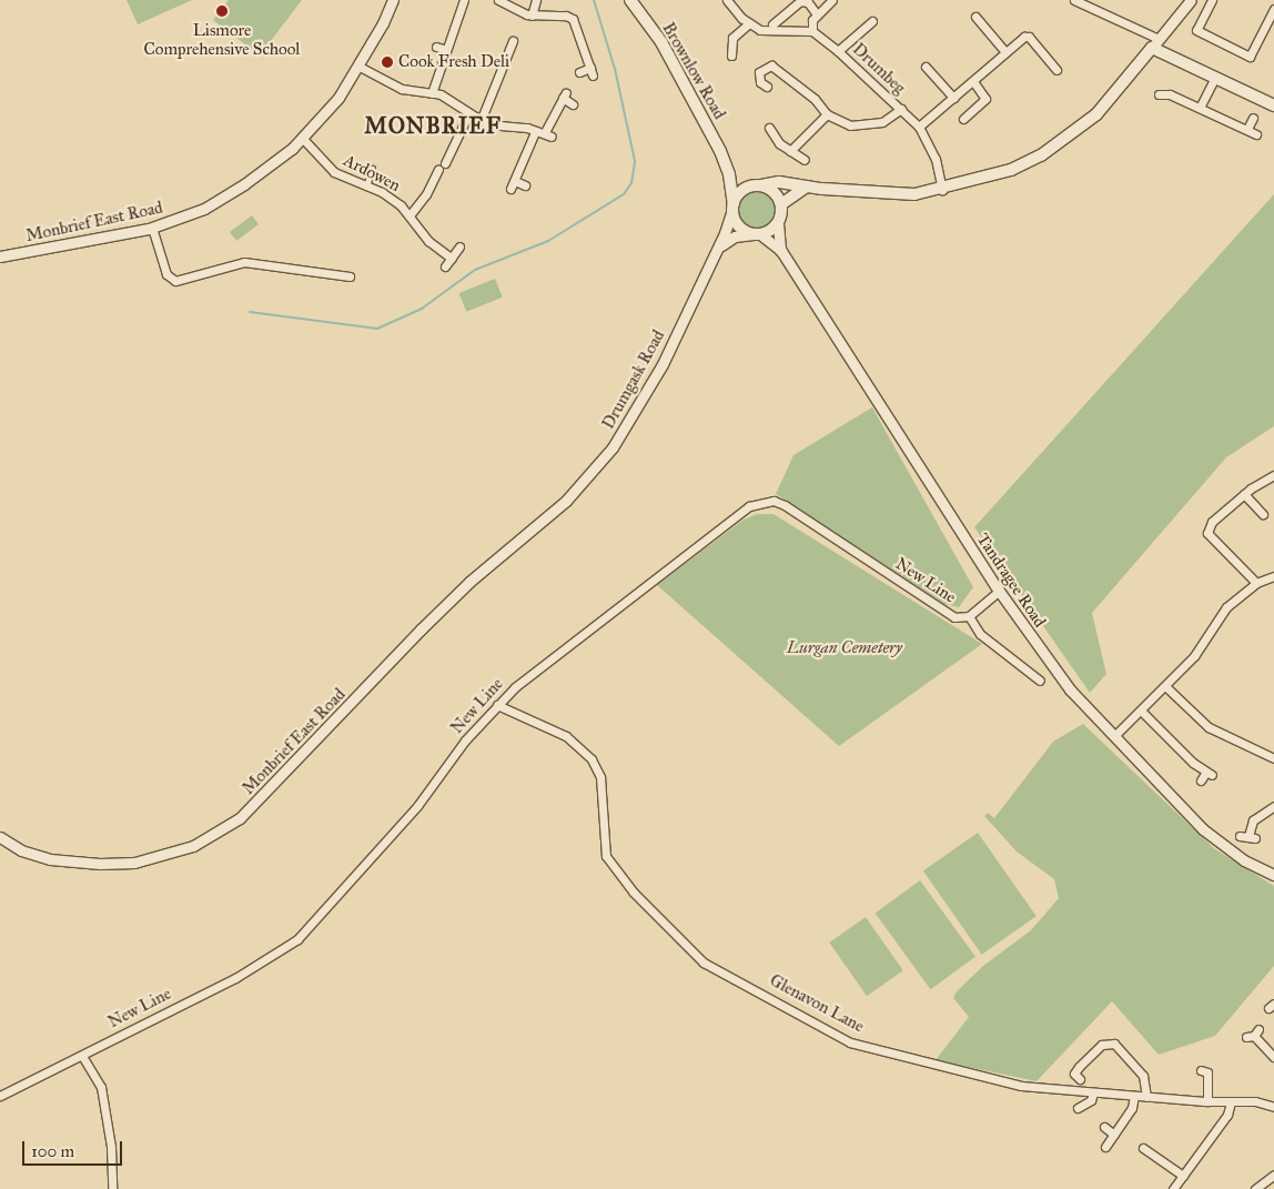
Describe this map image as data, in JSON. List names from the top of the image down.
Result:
{
  "streets": {
    "main road": ["Brownlow Road"],
    "street": [
      "Drumbeg",
      "Ardowen",
      "Monbrief East Road",
      "Drumgask Road",
      "New Line",
      "Tandragee Road",
      "Glenavon Lane"
    ]
  },
  "crossings": [
    ["Brownlow Road", "Drumgask Road"],
    ["Brownlow Road", "Tandragee Road"],
    ["Ardowen", "Monbrief East Road"],
    ["Monbrief East Road", "Drumgask Road"],
    ["Drumgask Road", "Tandragee Road"],
    ["New Line", "Tandragee Road"],
    ["New Line", "Glenavon Lane"]
  ],
  "districts": ["MONBRIEF"],
  "parks": ["Lurgan Cemetery"],
  "places": ["Lismore Comprehensive School", "Cook Fresh Deli"],
  "scale_bar": "100 m"
}
